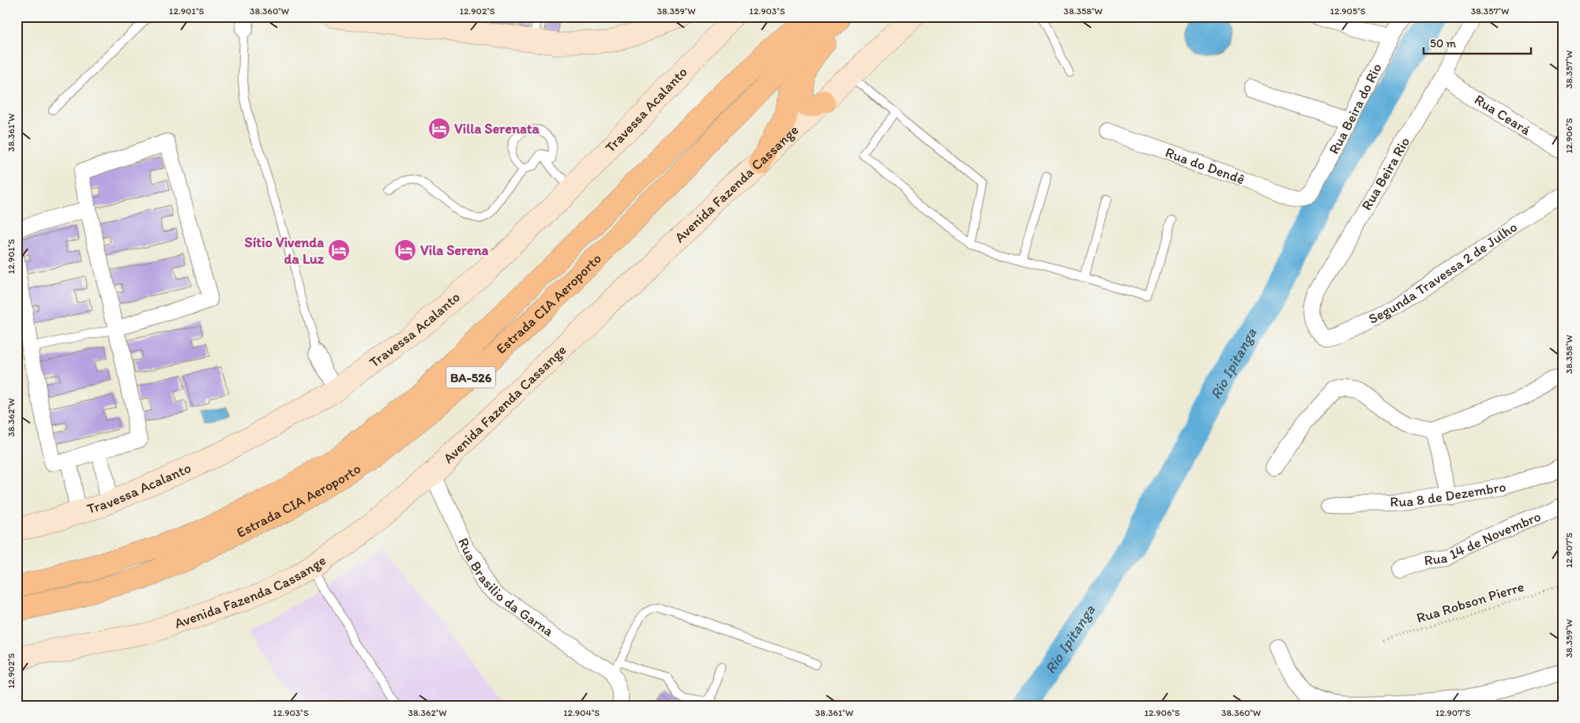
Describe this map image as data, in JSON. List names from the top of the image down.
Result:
{
  "streets": {
    "highway": ["Estrada CIA Aeroporto", "BA-526"],
    "main road": ["Travessa Acalanto", "Avenida Fazenda Cassange"],
    "street": [
      "Rua Beira do Rio",
      "Rua Ceará",
      "Rua do Dendê",
      "Rua Beira Rio",
      "Segunda Travessa 2 de Julho",
      "Rua 8 de Dezembro",
      "Rua 14 de Novembro",
      "Rua Brasilio da Garna"
    ],
    "path": ["Rua Robson Pierre"]
  },
  "crossings": [
    ["Rua Beira do Rio", "Rua do Dendê"],
    ["Rua Ceará", "Rua Beira Rio"],
    ["Rua Beira Rio", "Segunda Travessa 2 de Julho"],
    ["Avenida Fazenda Cassange", "Rua Brasilio da Garna"]
  ],
  "water": ["Rio Ipitanga"],
  "places": {
    "hotel": ["Villa Serenata", "Sítio Vivenda da Luz", "Vila Serena"]
  },
  "scale_bar": "50 m",
  "coordinates": [
    "12.901°S",
    "38.360°W",
    "12.902°S",
    "38.359°W",
    "12.903°S",
    "38.358°W",
    "12.905°S",
    "38.357°W",
    "38.361°W",
    "12.906°S",
    "38.362°W",
    "12.907°S",
    "12.904°S"
  ]
}
